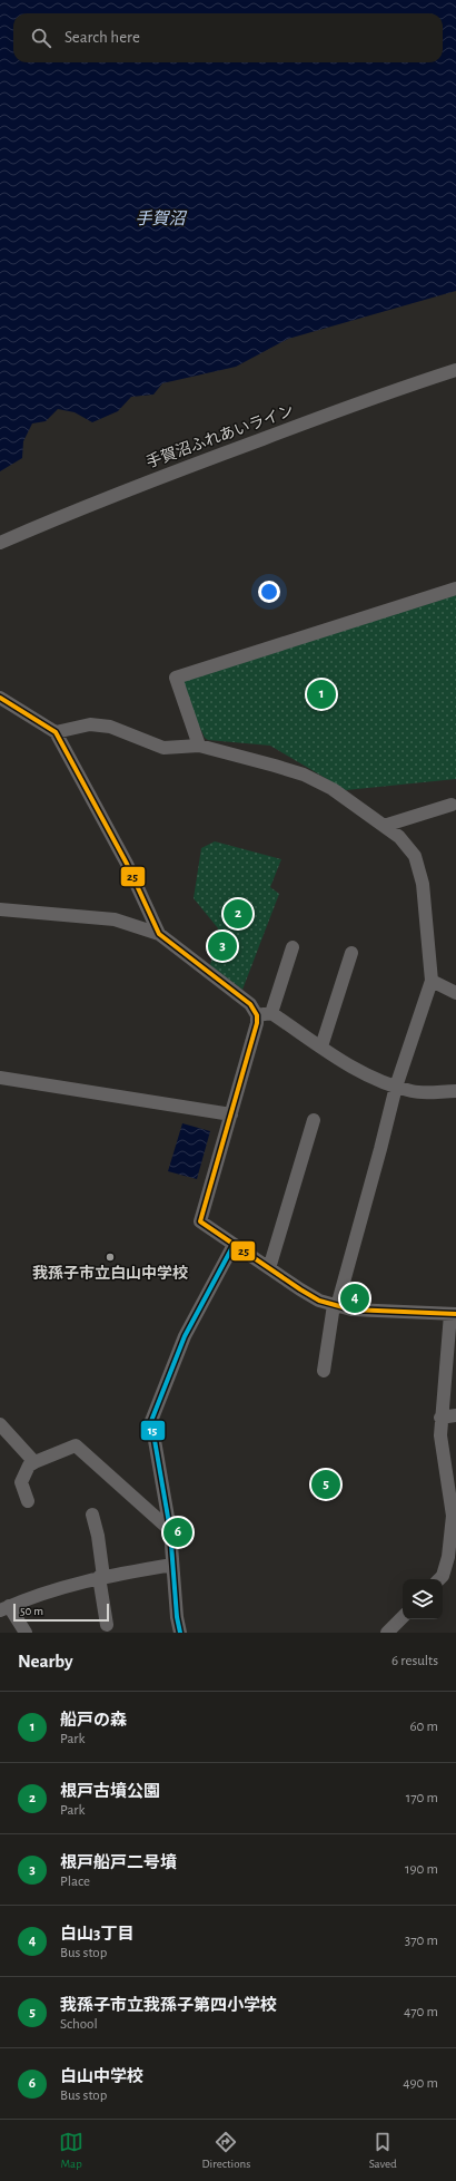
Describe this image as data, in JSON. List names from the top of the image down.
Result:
{
  "streets": {
    "street": ["手賀沼ふれあいライン"]
  },
  "water": ["手賀沼"],
  "places": ["我孫子市立白山中学校"],
  "lines": ["transit line 25", "transit line 15"],
  "scale_bar": "50 m",
  "page": {
    "search": "Search here",
    "pins": [
      "1",
      "2",
      "3",
      "4",
      "5",
      "6"
    ],
    "scale": "50 m",
    "heading": ["Nearby", "6 results"],
    "list": [
      {
        "mark": "1",
        "name": "船戸の森",
        "note": "Park",
        "value": "60 m"
      },
      {
        "mark": "2",
        "name": "根戸古墳公園",
        "note": "Park",
        "value": "170 m"
      },
      {
        "mark": "3",
        "name": "根戸船戸二号墳",
        "note": "Place",
        "value": "190 m"
      },
      {
        "mark": "4",
        "name": "白山3丁目",
        "note": "Bus stop",
        "value": "370 m"
      },
      {
        "mark": "5",
        "name": "我孫子市立我孫子第四小学校",
        "note": "School",
        "value": "470 m"
      },
      {
        "mark": "6",
        "name": "白山中学校",
        "note": "Bus stop",
        "value": "490 m"
      }
    ],
    "nav": ["Map", "Directions", "Saved"]
  }
}
